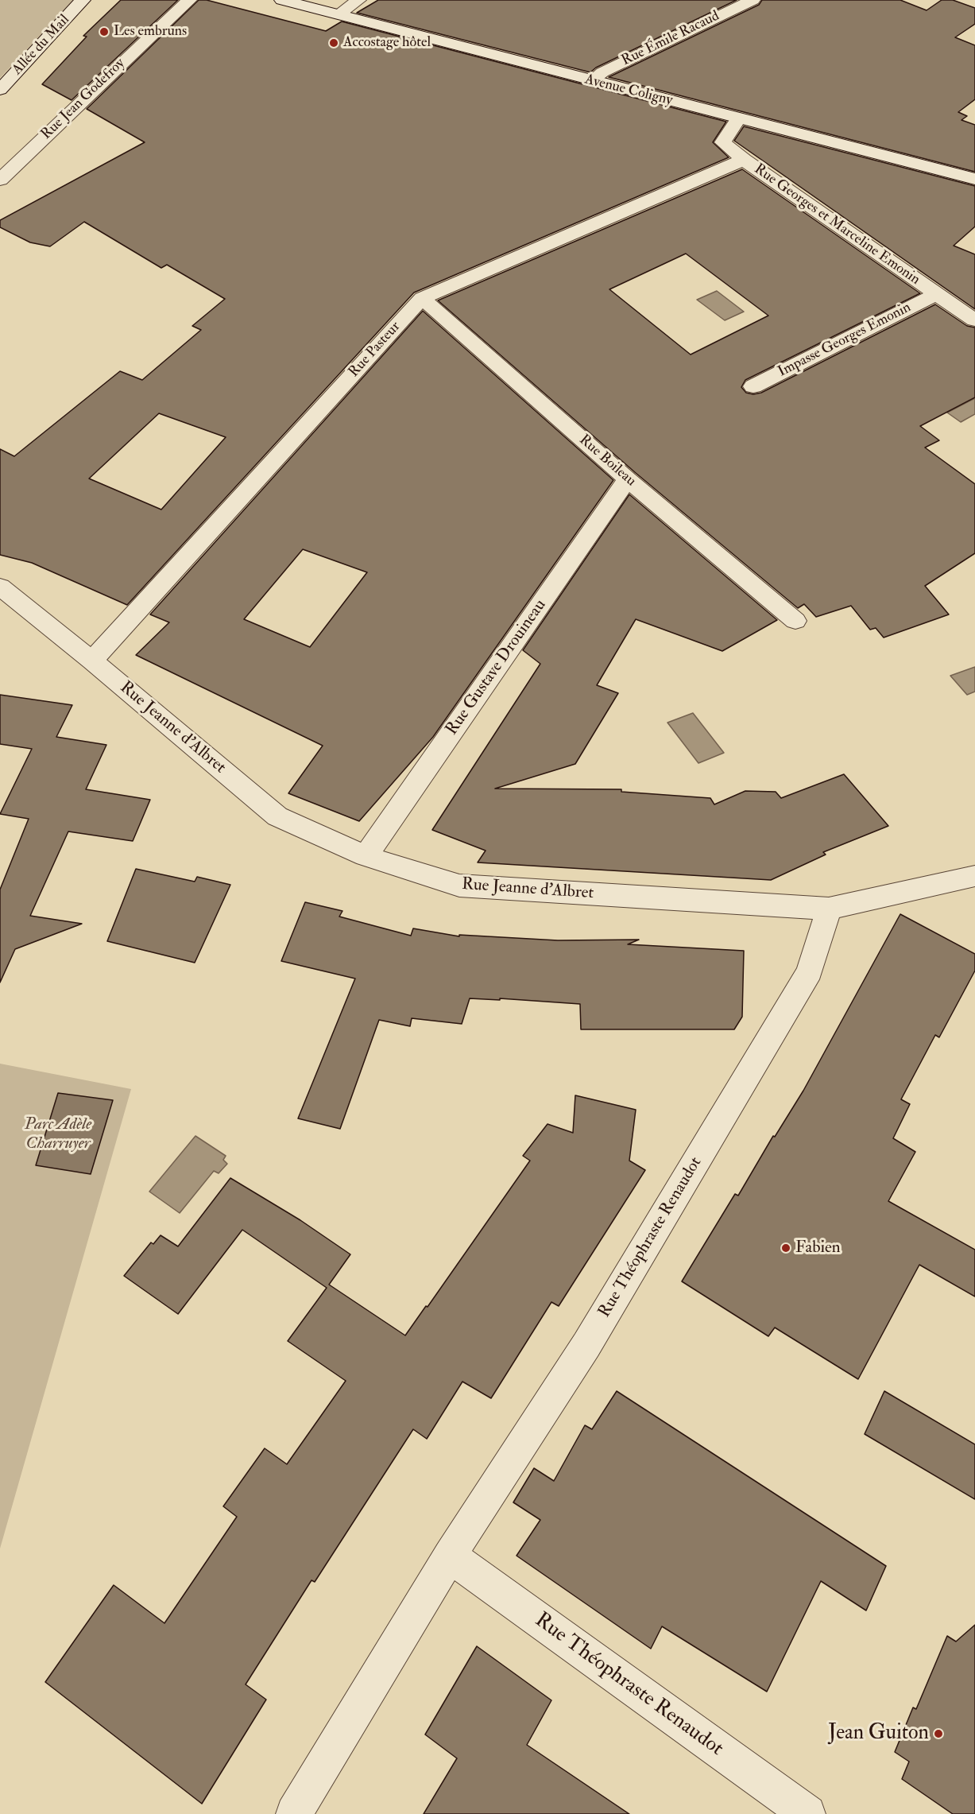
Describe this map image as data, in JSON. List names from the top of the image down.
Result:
{
  "streets": {
    "street": [
      "Rue Émile Racaud",
      "Allée du Mail",
      "Avenue Coligny",
      "Rue Jean Godefroy",
      "Rue Georges et Marceline Emonin",
      "Impasse Georges Emonin",
      "Rue Pasteur",
      "Rue Boileau",
      "Rue Gustave Drouineau",
      "Rue Jeanne d'Albret",
      "Rue Théophraste Renaudot"
    ]
  },
  "crossings": [
    ["Rue Émile Racaud", "Avenue Coligny"],
    ["Avenue Coligny", "Rue Georges et Marceline Emonin"],
    ["Rue Georges et Marceline Emonin", "Impasse Georges Emonin"],
    ["Rue Georges et Marceline Emonin", "Rue Pasteur"],
    ["Rue Pasteur", "Rue Boileau"],
    ["Rue Pasteur", "Rue Jeanne d'Albret"],
    ["Rue Boileau", "Rue Gustave Drouineau"],
    ["Rue Gustave Drouineau", "Rue Jeanne d'Albret"],
    ["Rue Jeanne d'Albret", "Rue Théophraste Renaudot"]
  ],
  "parks": ["Parc Adèle Charruyer"],
  "places": [
    "Les embruns",
    "Accostage hôtel",
    "Fabien",
    "Jean Guiton"
  ]
}
